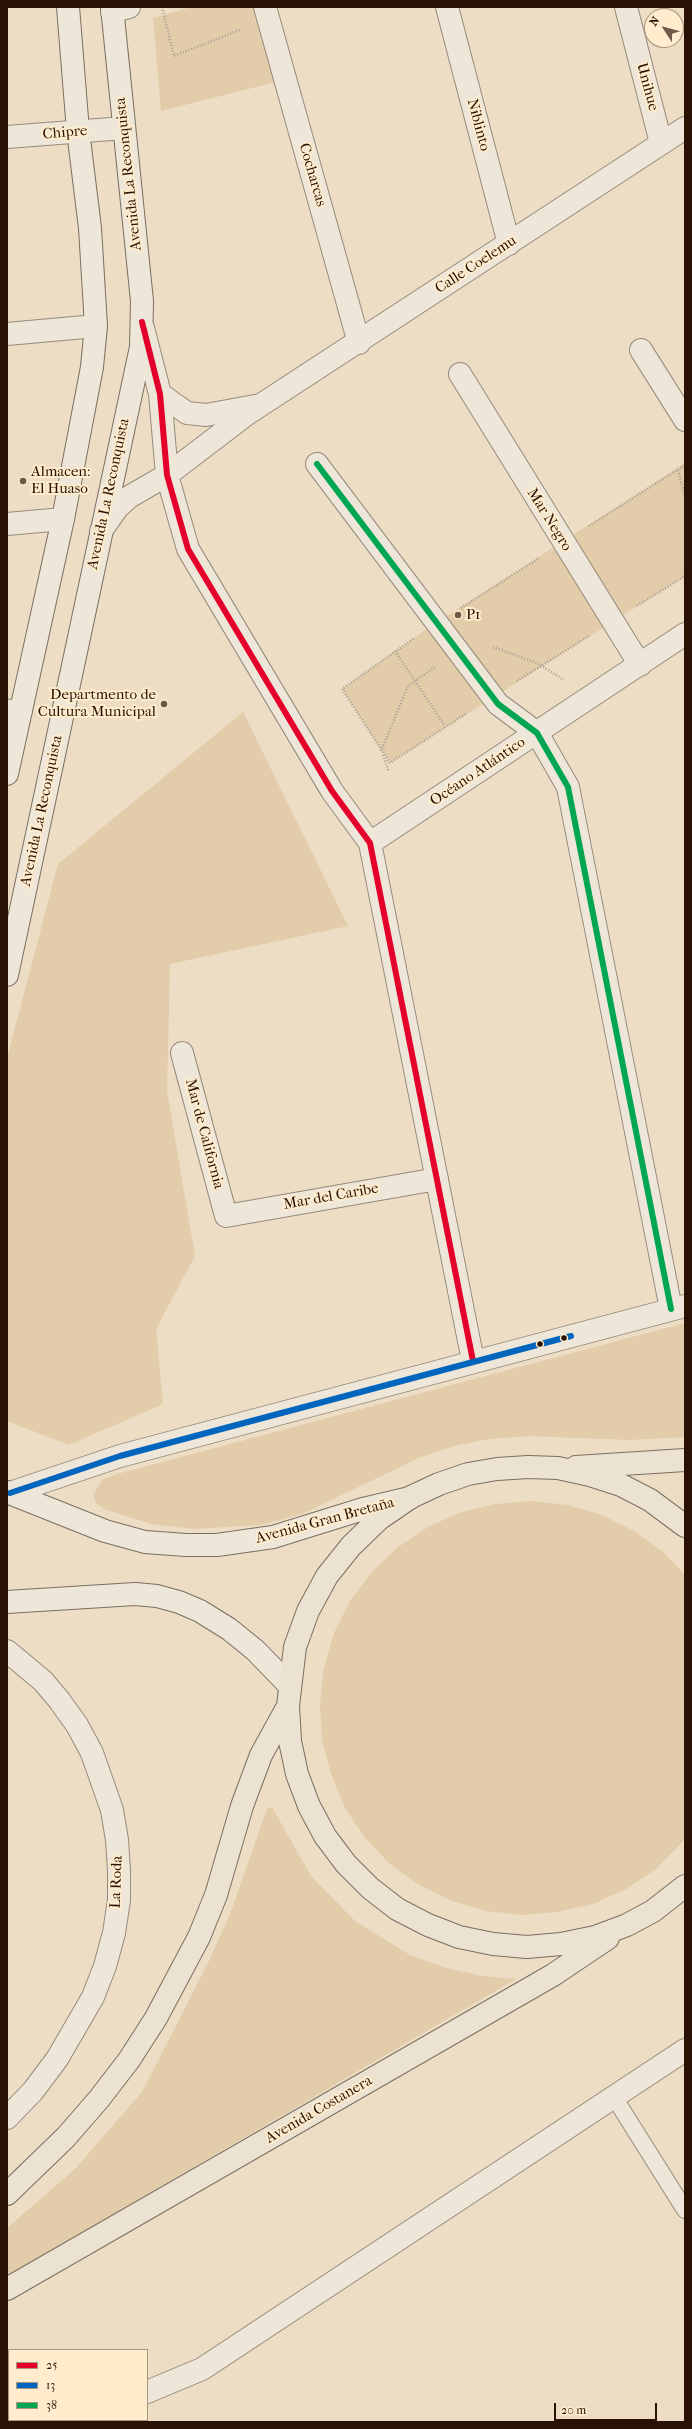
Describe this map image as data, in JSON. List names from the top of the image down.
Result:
{
  "streets": {
    "main road": ["Avenida Costanera"],
    "street": [
      "Unihue",
      "Niblinto",
      "Chipre",
      "Avenida La Reconquista",
      "Cocharcas",
      "Calle Coelemu",
      "Mar Negro",
      "Océano Atlántico",
      "Mar de California",
      "Mar del Caribe",
      "Avenida Gran Bretaña",
      "La Roda"
    ]
  },
  "crossings": [
    ["Unihue", "Calle Coelemu"],
    ["Niblinto", "Calle Coelemu"],
    ["Chipre", "Avenida La Reconquista"],
    ["Avenida La Reconquista", "Calle Coelemu"],
    ["Cocharcas", "Calle Coelemu"],
    ["Mar Negro", "Océano Atlántico"],
    ["Mar de California", "Mar del Caribe"]
  ],
  "places": ["Almacen: El Huaso", "P1", "Departmento de Cultura Municipal"],
  "lines": ["transit line 25", "transit line 38", "transit line 13"],
  "legend": ["25", "13", "38"],
  "scale_bar": "20 m",
  "north": "top left"
}
